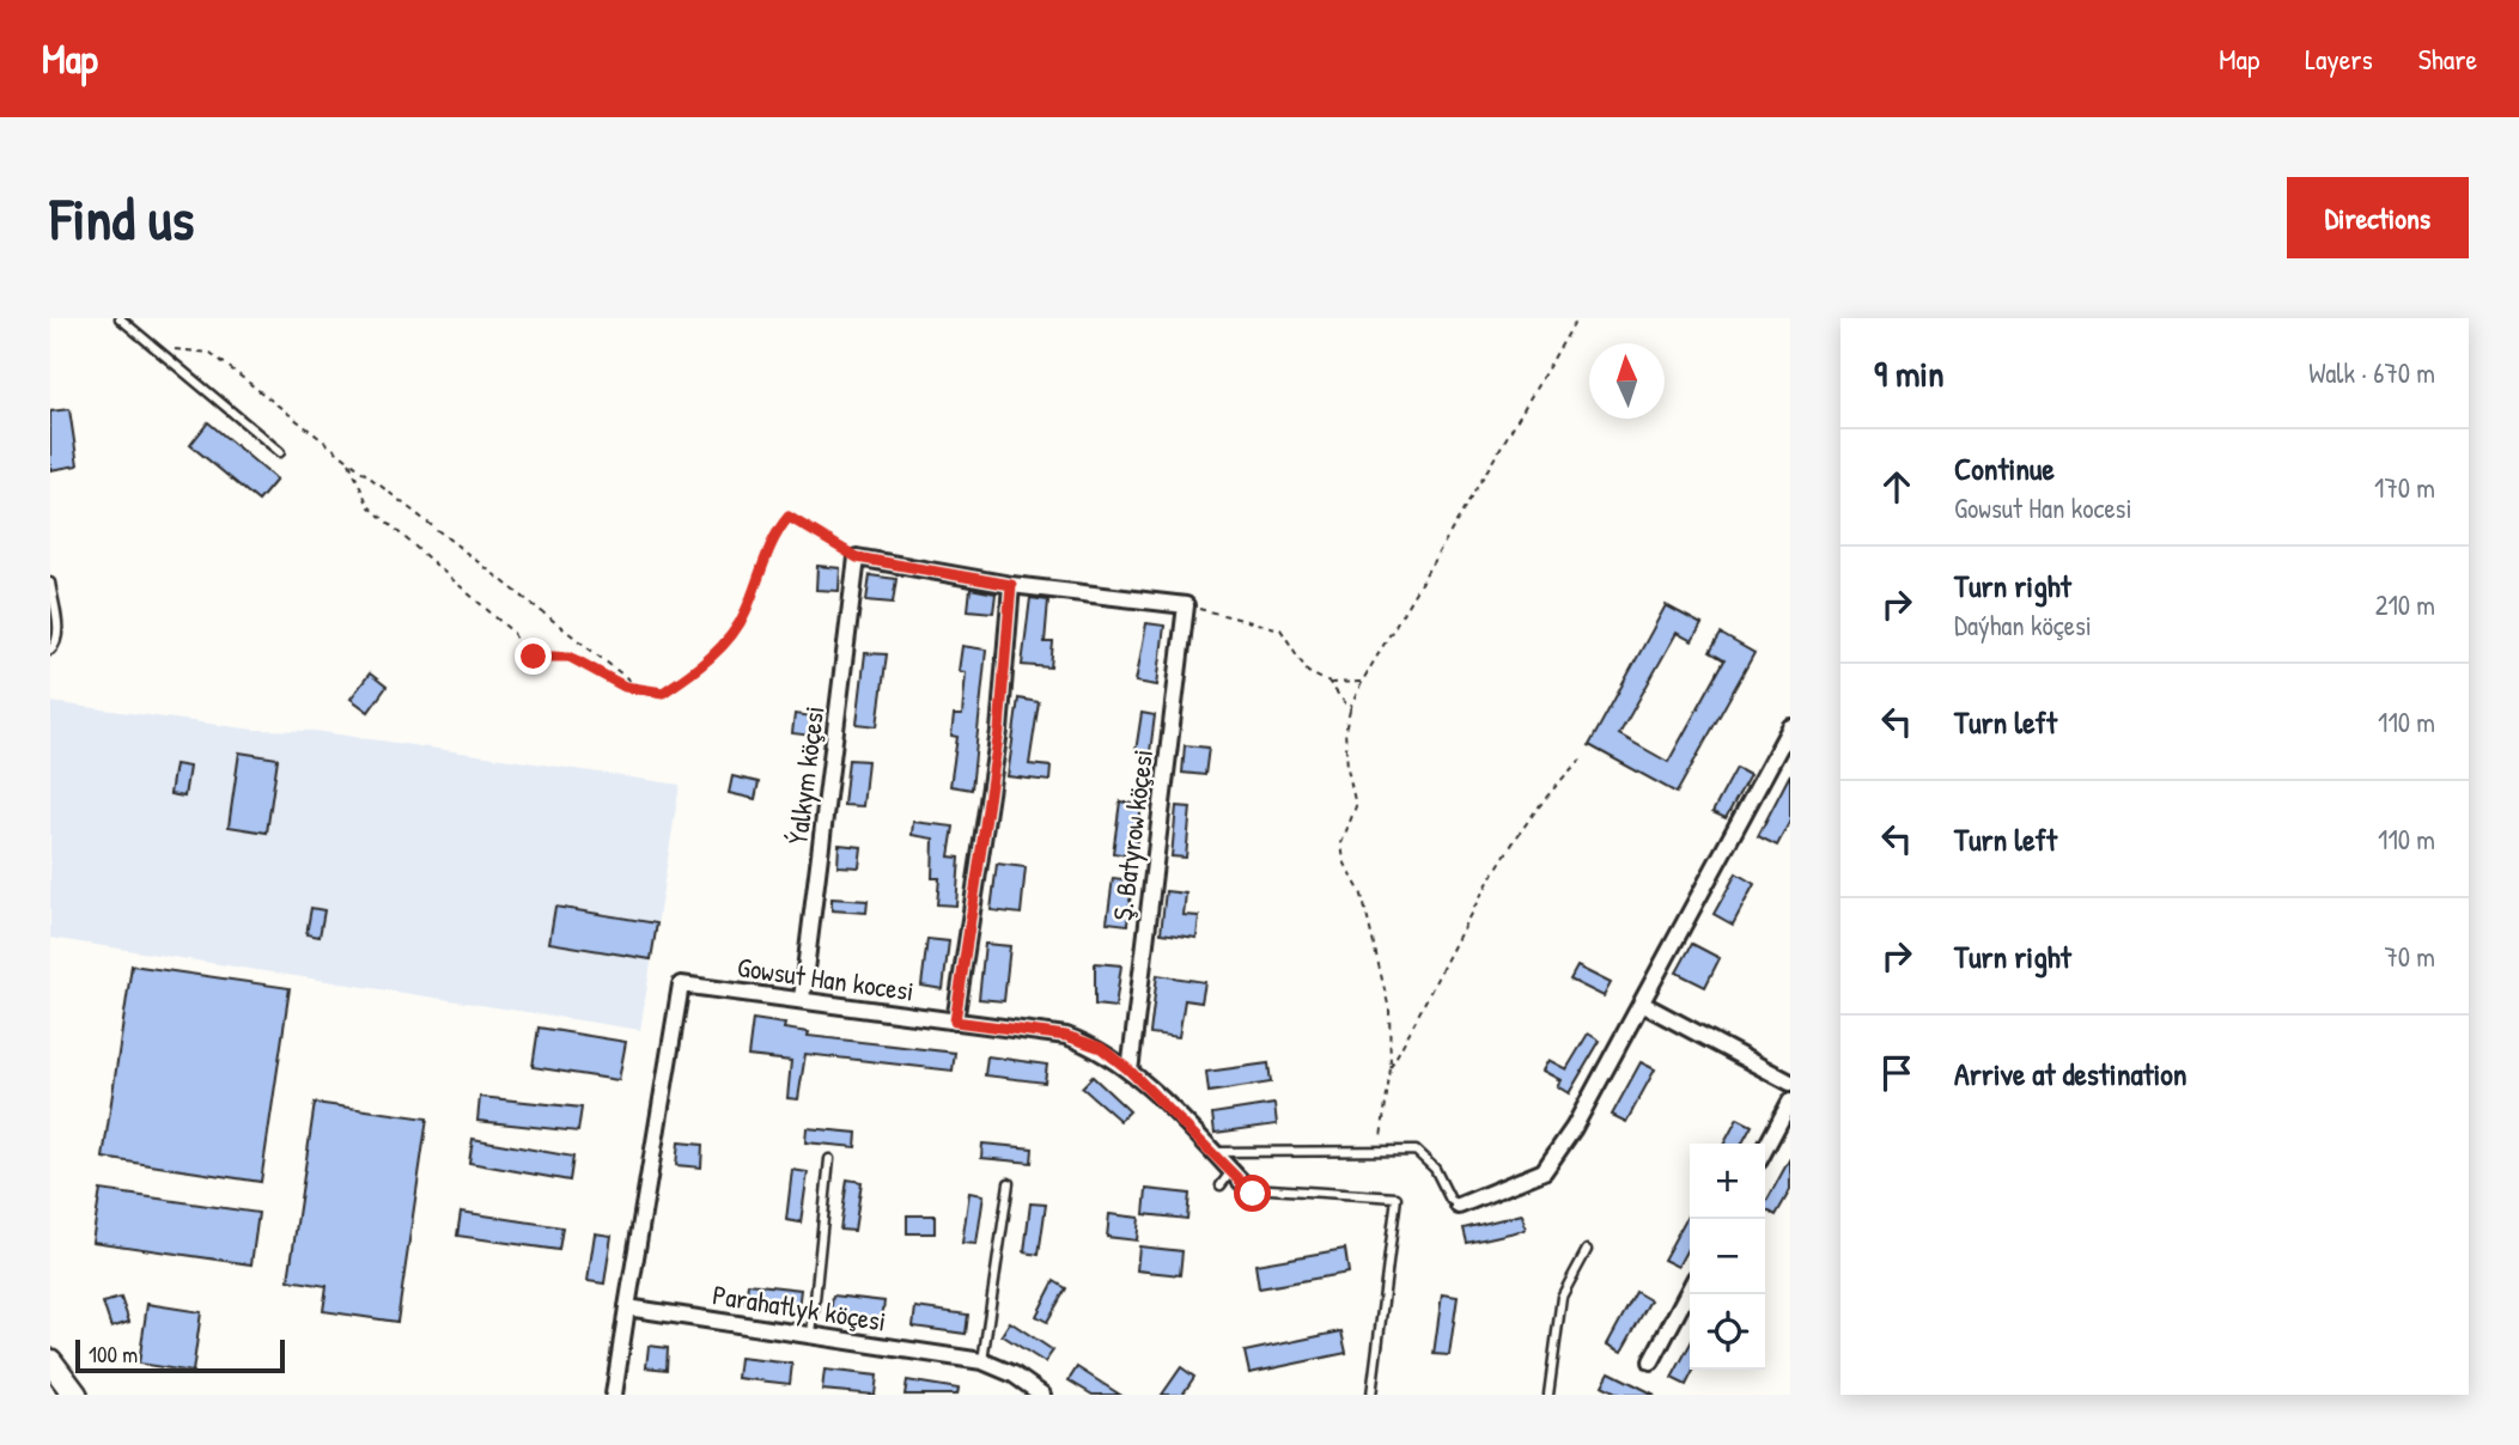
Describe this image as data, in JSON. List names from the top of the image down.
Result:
{
  "streets": {
    "street": [
      "Ýalkym köçesi",
      "Ş. Batyrow köçesi",
      "Gowsut Han kocesi",
      "Parahatlyk köçesi"
    ]
  },
  "crossings": [
    ["Ýalkym köçesi", "Gowsut Han kocesi"],
    ["Ş. Batyrow köçesi", "Gowsut Han kocesi"],
    ["Gowsut Han kocesi", "Parahatlyk köçesi"]
  ],
  "scale_bar": "100 m",
  "north": "top",
  "page": {
    "header": "Map",
    "nav": ["Map", "Layers", "Share"],
    "buttons": "Directions",
    "title": "Find us",
    "heading": ["9 min", "Walk · 670 m"],
    "list": [
      ["Continue", "Gowsut Han kocesi", "170 m"],
      ["Turn right", "Daýhan köçesi", "210 m"],
      ["Turn left", "110 m"],
      ["Turn left", "110 m"],
      ["Turn right", "70 m"],
      "Arrive at destination"
    ],
    "map_buttons": ["+", "−"],
    "scale": "100 m"
  }
}
